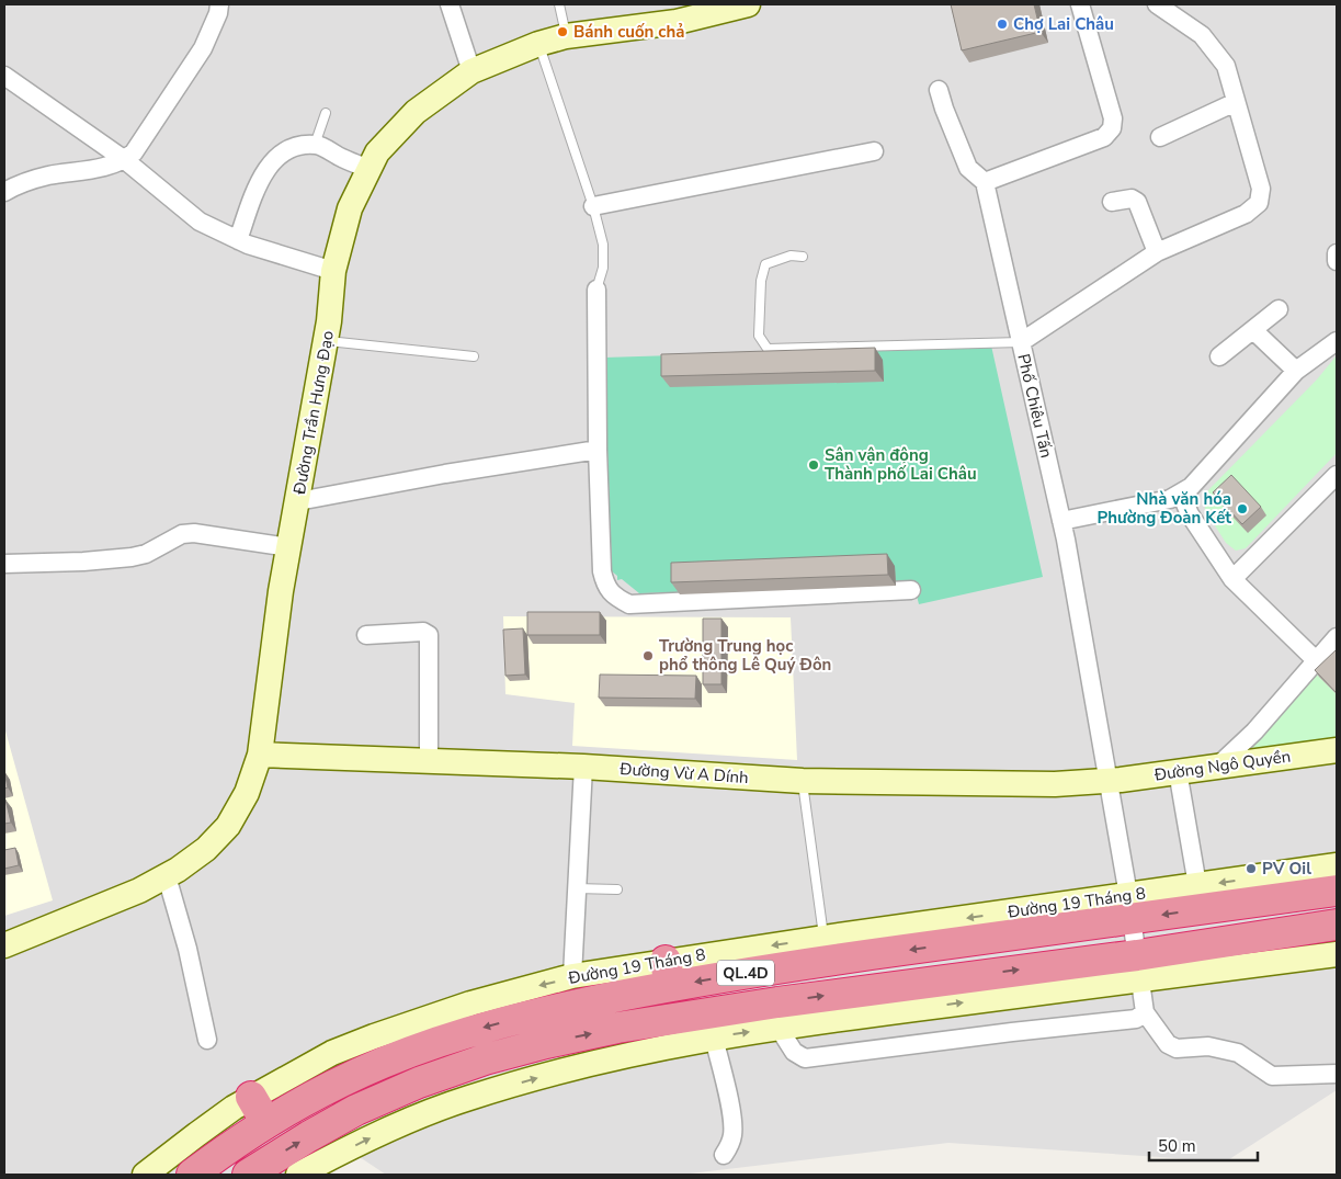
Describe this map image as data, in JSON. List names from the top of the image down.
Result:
{
  "streets": {
    "highway": ["Đường 19 Tháng 8", "QL.4D"],
    "street": [
      "Phố Chiêu Tấn",
      "Đường Trần Hưng Đạo",
      "Đường Ngô Quyền",
      "Đường Vừ A Dính"
    ]
  },
  "crossings": [
    ["Phố Chiêu Tấn", "Đường Ngô Quyền"],
    ["Phố Chiêu Tấn", "Đường Vừ A Dính"],
    ["Phố Chiêu Tấn", "Đường 19 Tháng 8"],
    ["Phố Chiêu Tấn", "QL.4D"],
    ["Đường Trần Hưng Đạo", "Đường Vừ A Dính"],
    ["Đường Ngô Quyền", "Đường Vừ A Dính"]
  ],
  "places": [
    "Chợ Lai Châu",
    "Bánh cuốn chả",
    "Sân vận động Thành phố Lai Châu",
    "Nhà văn hóa Phường Đoàn Kết",
    "Trường Trung học phổ thông Lê Quý Đôn",
    "PV Oil"
  ],
  "scale_bar": "50 m"
}
